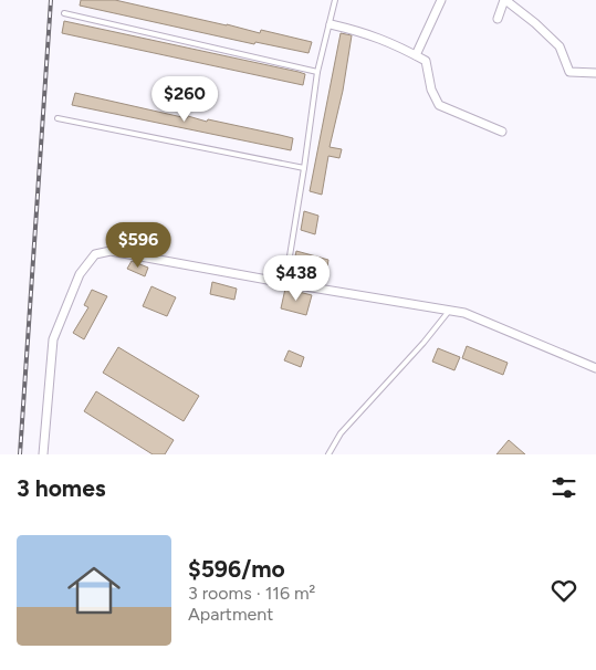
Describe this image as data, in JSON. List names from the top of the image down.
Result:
{
  "page": {
    "price": ["$260", "$596", "$438"],
    "heading": "3 homes",
    "list": [
      {
        "name": "$596/mo",
        "note": "3 rooms · 116 m² · Apartment"
      }
    ]
  }
}
